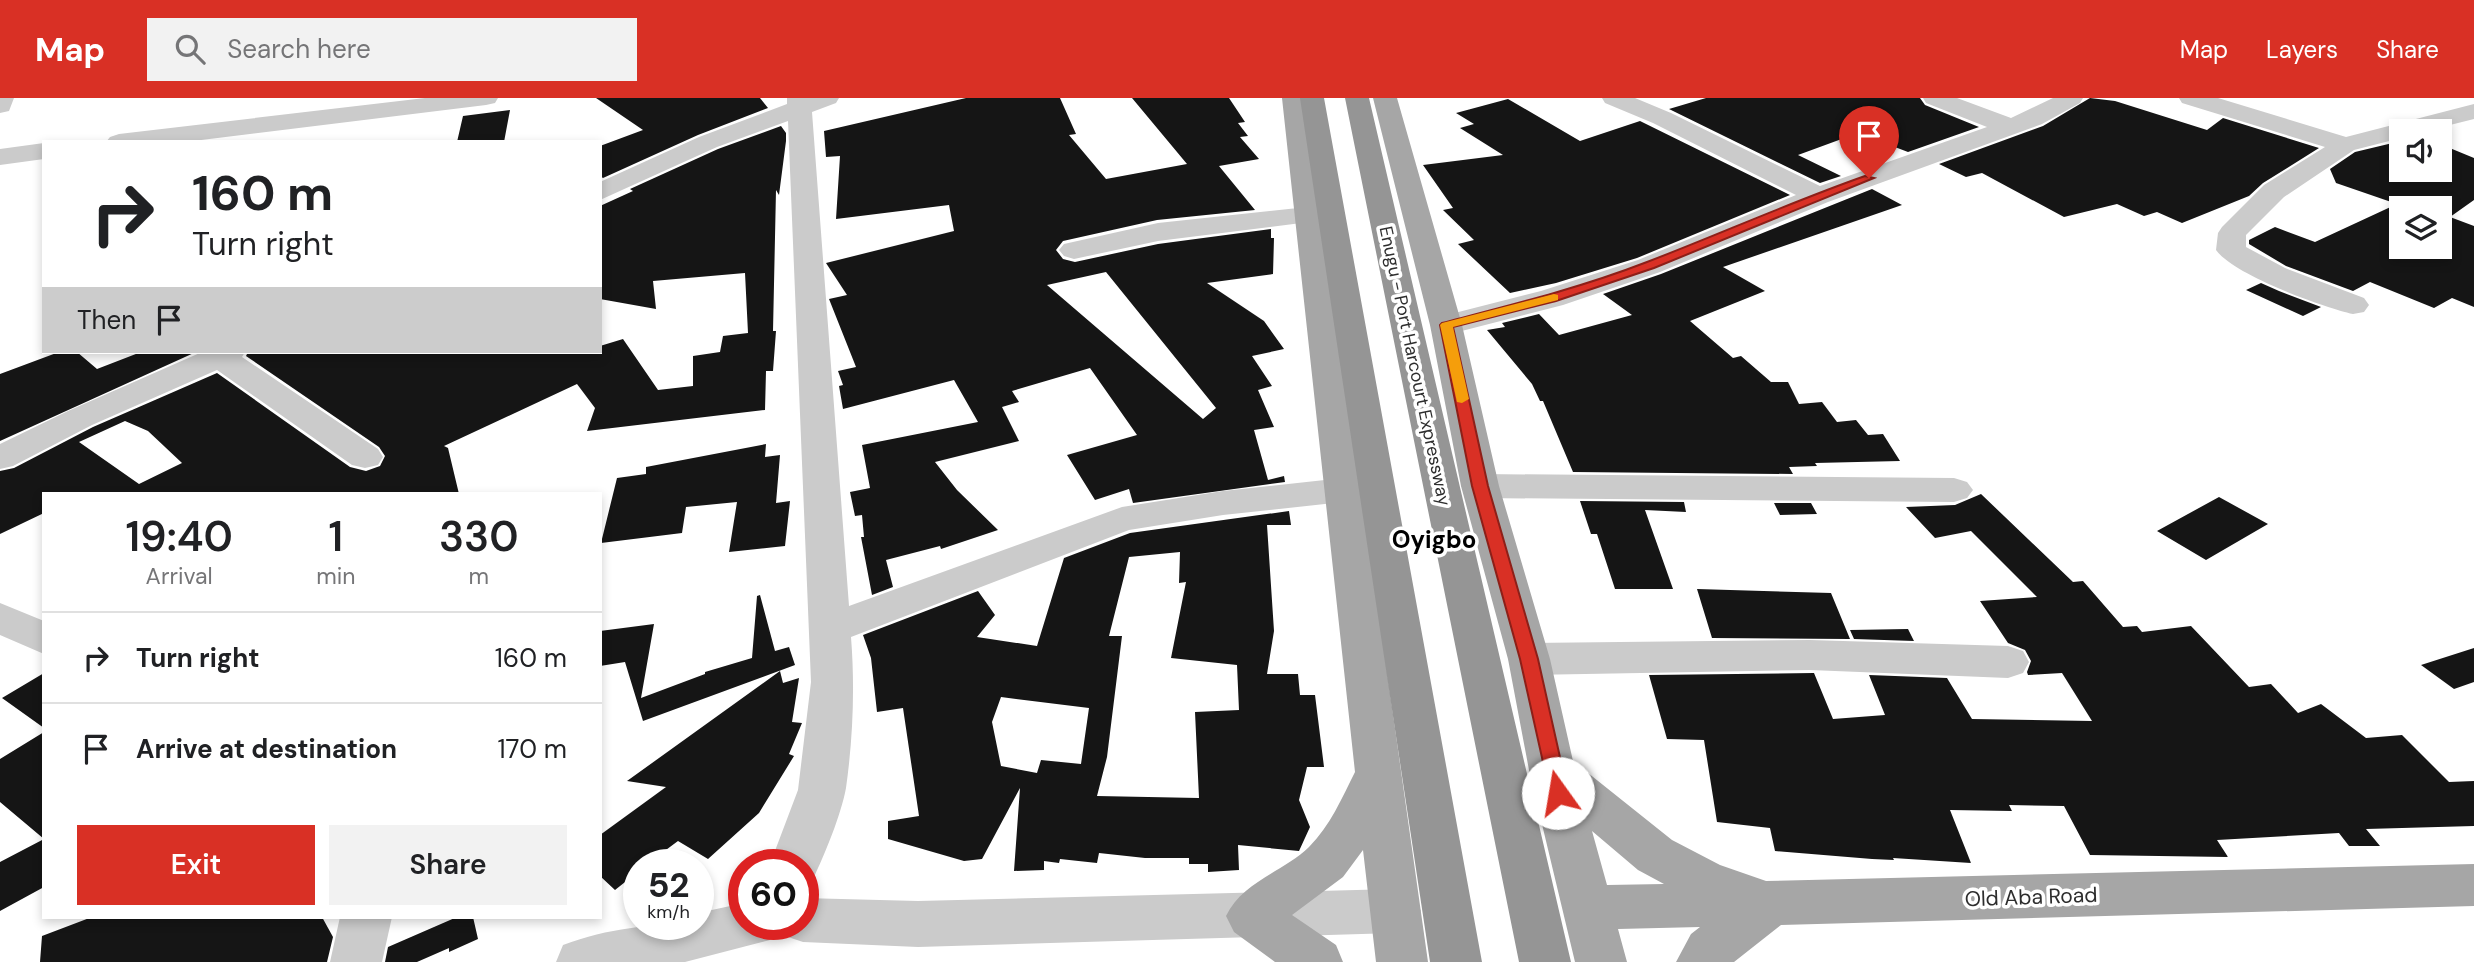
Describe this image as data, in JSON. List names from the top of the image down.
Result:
{
  "streets": {
    "highway": ["Enugu - Port Harcourt Expressway"],
    "main road": ["Old Aba Road"]
  },
  "crossings": [
    ["Enugu - Port Harcourt Expressway", "Old Aba Road"]
  ],
  "districts": ["Oyigbo"],
  "page": {
    "header": "Map",
    "search": "Search here",
    "nav": ["Map", "Layers", "Share"],
    "turn": ["160 m", "Turn right"],
    "then": "Then",
    "eta": [
      "19:40",
      "Arrival",
      "1",
      "min",
      "330",
      "m"
    ],
    "list": [
      {
        "name": "Turn right",
        "value": "160 m"
      },
      {
        "name": "Arrive at destination",
        "value": "170 m"
      }
    ],
    "buttons": ["Exit", "Share"],
    "speed": "52 km/h",
    "limit": "60"
  }
}
